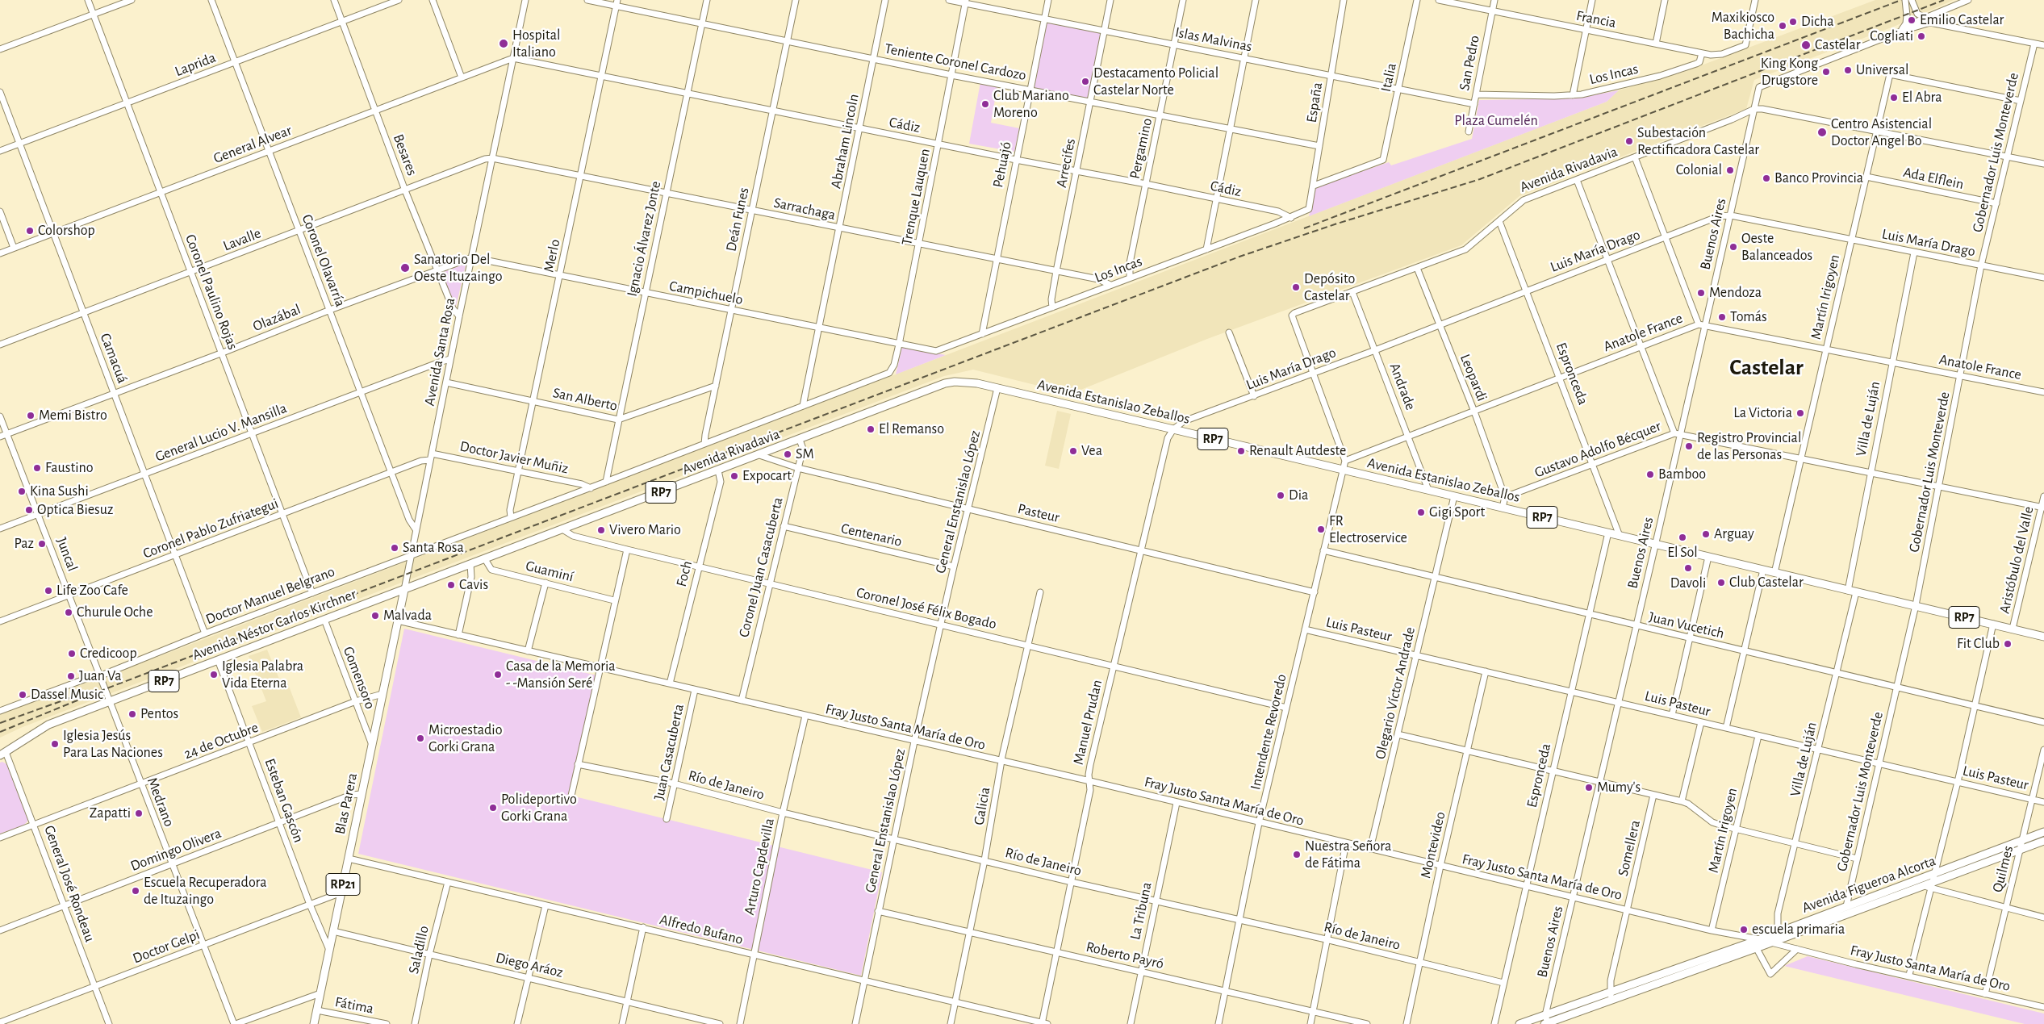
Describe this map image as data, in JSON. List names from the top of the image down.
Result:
{
  "streets": {
    "main road": [
      "Avenida Rivadavia",
      "Avenida Estanislao Zeballos",
      "RP7",
      "Avenida Néstor Carlos Kirchner",
      "Blas Parera",
      "RP21",
      "Avenida Figueroa Alcorta"
    ],
    "street": [
      "Francia",
      "Islas Malvinas",
      "Teniente Coronel Cardozo",
      "San Pedro",
      "Laprida",
      "Los Incas",
      "Italia",
      "España",
      "Cádiz",
      "Abraham Lincoln",
      "General Alvear",
      "Pergamino",
      "Gobernador Luis Monteverde",
      "Besares",
      "Arrecifes",
      "Pehuajó",
      "Ada Elflein",
      "Trenque Lauquen",
      "Sarrachaga",
      "Deán Funes",
      "Buenos Aires",
      "Ignacio Álvarez Jonte",
      "Lavalle",
      "Luis María Drago",
      "Merlo",
      "Coronel Olavarría",
      "Coronel Paulino Rojas",
      "Campichuelo",
      "Martín Irigoyen",
      "Olazábal",
      "Anatole France",
      "Avenida Santa Rosa",
      "Camacuá",
      "Espronceda",
      "Leopardi",
      "Andrade",
      "San Alberto",
      "Villa de Luján",
      "General Lucio V. Mansilla",
      "Gustavo Adolfo Bécquer",
      "Doctor Javier Muñiz",
      "General Enstanislao López",
      "Pasteur",
      "Coronel Pablo Zufriategui",
      "Centenario",
      "Juncal",
      "Aristóbulo del Valle",
      "Coronel Juan Casacuberta",
      "Guaminí",
      "Foch",
      "Doctor Manuel Belgrano",
      "Coronel José Félix Bogado",
      "Juan Vucetich",
      "Luis Pasteur",
      "Gomensoro",
      "Olegario Víctor Andrade",
      "Manuel Prudan",
      "Fray Justo Santa María de Oro",
      "Intendente Revoredo",
      "24 de Octubre",
      "Juan Casacuberta",
      "Río de Janeiro",
      "Esteban Gascón",
      "Medrano",
      "Galicia",
      "Montevideo",
      "Somellera",
      "Domingo Olivera",
      "Arturo Capdevilla",
      "Quilmes",
      "General José Rondeau",
      "La Tribuna",
      "Alfredo Bufano",
      "Doctor Gelpi",
      "Saladillo",
      "Roberto Payró",
      "Diego Aráoz",
      "Fátima"
    ]
  },
  "crossings": [
    ["Francia", "San Pedro"],
    ["Francia", "Los Incas"],
    ["Islas Malvinas", "San Pedro"],
    ["Islas Malvinas", "Italia"],
    ["Islas Malvinas", "España"],
    ["Islas Malvinas", "Pergamino"],
    ["Islas Malvinas", "Arrecifes"],
    ["Islas Malvinas", "Pehuajó"],
    ["Islas Malvinas", "Trenque Lauquen"],
    ["Teniente Coronel Cardozo", "España"],
    ["Teniente Coronel Cardozo", "Abraham Lincoln"],
    ["Teniente Coronel Cardozo", "Pergamino"],
    ["Teniente Coronel Cardozo", "Arrecifes"],
    ["Teniente Coronel Cardozo", "Pehuajó"],
    ["Teniente Coronel Cardozo", "Trenque Lauquen"],
    ["Teniente Coronel Cardozo", "Deán Funes"],
    ["Teniente Coronel Cardozo", "Ignacio Álvarez Jonte"],
    ["Teniente Coronel Cardozo", "Merlo"],
    ["San Pedro", "Los Incas"],
    ["Laprida", "Besares"],
    ["Laprida", "Coronel Olavarría"],
    ["Laprida", "Coronel Paulino Rojas"],
    ["Laprida", "Camacuá"],
    ["Los Incas", "España"],
    ["Los Incas", "Cádiz"],
    ["Los Incas", "Pergamino"],
    ["Los Incas", "Arrecifes"],
    ["Los Incas", "Pehuajó"],
    ["Los Incas", "Sarrachaga"],
    ["Los Incas", "Campichuelo"],
    ["Italia", "España"],
    ["Cádiz", "Abraham Lincoln"],
    ["Cádiz", "General Alvear"],
    ["Cádiz", "Pergamino"],
    ["Cádiz", "Arrecifes"],
    ["Cádiz", "Pehuajó"],
    ["Cádiz", "Trenque Lauquen"],
    ["Cádiz", "Deán Funes"],
    ["Cádiz", "Ignacio Álvarez Jonte"],
    ["Cádiz", "Merlo"],
    ["Cádiz", "Avenida Santa Rosa"],
    ["Abraham Lincoln", "Avenida Rivadavia"],
    ["Abraham Lincoln", "Sarrachaga"],
    ["Abraham Lincoln", "Campichuelo"],
    ["General Alvear", "Besares"],
    ["General Alvear", "Coronel Olavarría"],
    ["General Alvear", "Coronel Paulino Rojas"],
    ["General Alvear", "Avenida Santa Rosa"],
    ["General Alvear", "Camacuá"],
    ["Gobernador Luis Monteverde", "Ada Elflein"],
    ["Gobernador Luis Monteverde", "Luis María Drago"],
    ["Gobernador Luis Monteverde", "Martín Irigoyen"],
    ["Gobernador Luis Monteverde", "Anatole France"],
    ["Gobernador Luis Monteverde", "Avenida Estanislao Zeballos"],
    ["Gobernador Luis Monteverde", "Gustavo Adolfo Bécquer"],
    ["Gobernador Luis Monteverde", "Juan Vucetich"],
    ["Gobernador Luis Monteverde", "Luis Pasteur"],
    ["Gobernador Luis Monteverde", "Avenida Figueroa Alcorta"],
    ["Besares", "Lavalle"],
    ["Besares", "Olazábal"],
    ["Besares", "Avenida Santa Rosa"],
    ["Arrecifes", "Sarrachaga"],
    ["Pehuajó", "Sarrachaga"],
    ["Avenida Rivadavia", "Trenque Lauquen"],
    ["Avenida Rivadavia", "Deán Funes"],
    ["Avenida Rivadavia", "Buenos Aires"],
    ["Avenida Rivadavia", "Ignacio Álvarez Jonte"],
    ["Avenida Rivadavia", "Luis María Drago"],
    ["Avenida Rivadavia", "Merlo"],
    ["Avenida Rivadavia", "Avenida Santa Rosa"],
    ["Avenida Rivadavia", "Espronceda"],
    ["Avenida Rivadavia", "Leopardi"],
    ["Avenida Rivadavia", "Andrade"],
    ["Avenida Rivadavia", "Avenida Estanislao Zeballos"],
    ["Avenida Rivadavia", "Doctor Javier Muñiz"],
    ["Avenida Rivadavia", "Pasteur"],
    ["Avenida Rivadavia", "Coronel Juan Casacuberta"],
    ["Avenida Rivadavia", "Guaminí"],
    ["Avenida Rivadavia", "Foch"],
    ["Avenida Rivadavia", "Doctor Manuel Belgrano"],
    ["Avenida Rivadavia", "Coronel José Félix Bogado"],
    ["Avenida Rivadavia", "Avenida Néstor Carlos Kirchner"],
    ["Avenida Rivadavia", "Blas Parera"],
    ["Ada Elflein", "Martín Irigoyen"],
    ["Trenque Lauquen", "Sarrachaga"],
    ["Trenque Lauquen", "Campichuelo"],
    ["Sarrachaga", "Deán Funes"],
    ["Sarrachaga", "Ignacio Álvarez Jonte"],
    ["Sarrachaga", "Lavalle"],
    ["Sarrachaga", "Merlo"],
    ["Sarrachaga", "Avenida Santa Rosa"],
    ["Deán Funes", "Campichuelo"],
    ["Deán Funes", "San Alberto"],
    ["Buenos Aires", "Luis María Drago"],
    ["Buenos Aires", "Anatole France"],
    ["Buenos Aires", "Avenida Estanislao Zeballos"],
    ["Buenos Aires", "Gustavo Adolfo Bécquer"],
    ["Buenos Aires", "Juan Vucetich"],
    ["Buenos Aires", "Luis Pasteur"],
    ["Buenos Aires", "Fray Justo Santa María de Oro"],
    ["Buenos Aires", "Avenida Figueroa Alcorta"],
    ["Ignacio Álvarez Jonte", "Campichuelo"],
    ["Ignacio Álvarez Jonte", "San Alberto"],
    ["Lavalle", "Coronel Olavarría"],
    ["Lavalle", "Coronel Paulino Rojas"],
    ["Lavalle", "Avenida Santa Rosa"],
    ["Lavalle", "Camacuá"],
    ["Luis María Drago", "Martín Irigoyen"],
    ["Luis María Drago", "Espronceda"],
    ["Luis María Drago", "Leopardi"],
    ["Luis María Drago", "Andrade"],
    ["Luis María Drago", "Avenida Estanislao Zeballos"],
    ["Luis María Drago", "Villa de Luján"],
    ["Luis María Drago", "Manuel Prudan"],
    ["Merlo", "Campichuelo"],
    ["Merlo", "San Alberto"],
    ["Merlo", "Doctor Javier Muñiz"],
    ["Coronel Olavarría", "Olazábal"],
    ["Coronel Olavarría", "Avenida Santa Rosa"],
    ["Coronel Olavarría", "General Lucio V. Mansilla"],
    ["Coronel Olavarría", "Coronel Pablo Zufriategui"],
    ["Coronel Paulino Rojas", "Olazábal"],
    ["Coronel Paulino Rojas", "General Lucio V. Mansilla"],
    ["Coronel Paulino Rojas", "Coronel Pablo Zufriategui"],
    ["Coronel Paulino Rojas", "Doctor Manuel Belgrano"],
    ["Campichuelo", "Olazábal"],
    ["Campichuelo", "Avenida Santa Rosa"],
    ["Martín Irigoyen", "Anatole France"],
    ["Martín Irigoyen", "Avenida Estanislao Zeballos"],
    ["Martín Irigoyen", "Gustavo Adolfo Bécquer"],
    ["Martín Irigoyen", "Luis Pasteur"],
    ["Martín Irigoyen", "Fray Justo Santa María de Oro"],
    ["Olazábal", "Avenida Santa Rosa"],
    ["Olazábal", "Camacuá"],
    ["Olazábal", "Juncal"],
    ["Anatole France", "Espronceda"],
    ["Anatole France", "Leopardi"],
    ["Anatole France", "Andrade"],
    ["Anatole France", "Villa de Luján"],
    ["Avenida Santa Rosa", "San Alberto"],
    ["Avenida Santa Rosa", "General Lucio V. Mansilla"],
    ["Avenida Santa Rosa", "Doctor Javier Muñiz"],
    ["Avenida Santa Rosa", "Coronel Pablo Zufriategui"],
    ["Avenida Santa Rosa", "Doctor Manuel Belgrano"],
    ["Avenida Santa Rosa", "Avenida Néstor Carlos Kirchner"],
    ["Avenida Santa Rosa", "Blas Parera"],
    ["Camacuá", "General Lucio V. Mansilla"],
    ["Camacuá", "Coronel Pablo Zufriategui"],
    ["Camacuá", "Doctor Manuel Belgrano"],
    ["Espronceda", "Avenida Estanislao Zeballos"],
    ["Espronceda", "Gustavo Adolfo Bécquer"],
    ["Espronceda", "Juan Vucetich"],
    ["Espronceda", "Luis Pasteur"],
    ["Espronceda", "Fray Justo Santa María de Oro"],
    ["Espronceda", "Río de Janeiro"],
    ["Leopardi", "Gustavo Adolfo Bécquer"],
    ["Andrade", "Avenida Estanislao Zeballos"],
    ["Avenida Estanislao Zeballos", "Villa de Luján"],
    ["Avenida Estanislao Zeballos", "General Enstanislao López"],
    ["Avenida Estanislao Zeballos", "Aristóbulo del Valle"],
    ["Avenida Estanislao Zeballos", "Olegario Víctor Andrade"],
    ["Avenida Estanislao Zeballos", "Manuel Prudan"],
    ["Avenida Estanislao Zeballos", "Intendente Revoredo"],
    ["Villa de Luján", "Gustavo Adolfo Bécquer"],
    ["Villa de Luján", "Juan Vucetich"],
    ["Villa de Luján", "Luis Pasteur"],
    ["Villa de Luján", "Avenida Figueroa Alcorta"],
    ["General Lucio V. Mansilla", "Juncal"],
    ["Gustavo Adolfo Bécquer", "Aristóbulo del Valle"],
    ["Doctor Javier Muñiz", "Coronel Pablo Zufriategui"],
    ["General Enstanislao López", "Pasteur"],
    ["General Enstanislao López", "Centenario"],
    ["General Enstanislao López", "Coronel José Félix Bogado"],
    ["General Enstanislao López", "Fray Justo Santa María de Oro"],
    ["General Enstanislao López", "Río de Janeiro"],
    ["General Enstanislao López", "Alfredo Bufano"],
    ["General Enstanislao López", "Roberto Payró"],
    ["Pasteur", "Coronel Juan Casacuberta"],
    ["Pasteur", "Manuel Prudan"],
    ["Pasteur", "Intendente Revoredo"],
    ["Coronel Pablo Zufriategui", "Juncal"],
    ["Centenario", "Coronel Juan Casacuberta"],
    ["Juncal", "Doctor Manuel Belgrano"],
    ["Juncal", "Avenida Néstor Carlos Kirchner"],
    ["Juncal", "Medrano"],
    ["Aristóbulo del Valle", "Juan Vucetich"],
    ["Aristóbulo del Valle", "Luis Pasteur"],
    ["Aristóbulo del Valle", "Fray Justo Santa María de Oro"],
    ["Aristóbulo del Valle", "Avenida Figueroa Alcorta"],
    ["Coronel Juan Casacuberta", "Coronel José Félix Bogado"],
    ["Coronel Juan Casacuberta", "Fray Justo Santa María de Oro"],
    ["Foch", "Coronel José Félix Bogado"],
    ["Foch", "Fray Justo Santa María de Oro"],
    ["Coronel José Félix Bogado", "Manuel Prudan"],
    ["Coronel José Félix Bogado", "Intendente Revoredo"],
    ["Coronel José Félix Bogado", "Galicia"],
    ["Avenida Néstor Carlos Kirchner", "Gomensoro"],
    ["Avenida Néstor Carlos Kirchner", "Esteban Gascón"],
    ["Avenida Néstor Carlos Kirchner", "Medrano"],
    ["Avenida Néstor Carlos Kirchner", "Blas Parera"],
    ["Avenida Néstor Carlos Kirchner", "General José Rondeau"],
    ["Juan Vucetich", "Olegario Víctor Andrade"],
    ["Juan Vucetich", "Intendente Revoredo"],
    ["Luis Pasteur", "Olegario Víctor Andrade"],
    ["Luis Pasteur", "Intendente Revoredo"],
    ["Luis Pasteur", "Montevideo"],
    ["Luis Pasteur", "Quilmes"],
    ["Gomensoro", "24 de Octubre"],
    ["Gomensoro", "Blas Parera"],
    ["Olegario Víctor Andrade", "Fray Justo Santa María de Oro"],
    ["Manuel Prudan", "Fray Justo Santa María de Oro"],
    ["Manuel Prudan", "Río de Janeiro"],
    ["Manuel Prudan", "Alfredo Bufano"],
    ["Manuel Prudan", "Roberto Payró"],
    ["Fray Justo Santa María de Oro", "Intendente Revoredo"],
    ["Fray Justo Santa María de Oro", "Juan Casacuberta"],
    ["Fray Justo Santa María de Oro", "Blas Parera"],
    ["Fray Justo Santa María de Oro", "Galicia"],
    ["Fray Justo Santa María de Oro", "Montevideo"],
    ["Fray Justo Santa María de Oro", "Somellera"],
    ["Fray Justo Santa María de Oro", "Arturo Capdevilla"],
    ["Fray Justo Santa María de Oro", "Quilmes"],
    ["Fray Justo Santa María de Oro", "Avenida Figueroa Alcorta"],
    ["Fray Justo Santa María de Oro", "La Tribuna"],
    ["Intendente Revoredo", "Río de Janeiro"],
    ["Intendente Revoredo", "Roberto Payró"],
    ["24 de Octubre", "Esteban Gascón"],
    ["24 de Octubre", "Medrano"],
    ["24 de Octubre", "Blas Parera"],
    ["24 de Octubre", "General José Rondeau"],
    ["Juan Casacuberta", "Río de Janeiro"],
    ["Río de Janeiro", "Galicia"],
    ["Río de Janeiro", "Montevideo"],
    ["Río de Janeiro", "Arturo Capdevilla"],
    ["Río de Janeiro", "La Tribuna"],
    ["Esteban Gascón", "Blas Parera"],
    ["Esteban Gascón", "Domingo Olivera"],
    ["Esteban Gascón", "Doctor Gelpi"],
    ["Medrano", "Domingo Olivera"],
    ["Medrano", "Doctor Gelpi"],
    ["Blas Parera", "Domingo Olivera"],
    ["Blas Parera", "Alfredo Bufano"],
    ["Blas Parera", "Doctor Gelpi"],
    ["Blas Parera", "Diego Aráoz"],
    ["Blas Parera", "Fátima"],
    ["Galicia", "Alfredo Bufano"],
    ["Galicia", "Roberto Payró"],
    ["Somellera", "Avenida Figueroa Alcorta"],
    ["Domingo Olivera", "General José Rondeau"],
    ["Arturo Capdevilla", "Alfredo Bufano"],
    ["Quilmes", "Avenida Figueroa Alcorta"],
    ["General José Rondeau", "Doctor Gelpi"],
    ["La Tribuna", "Roberto Payró"],
    ["Alfredo Bufano", "Saladillo"],
    ["Saladillo", "Diego Aráoz"]
  ],
  "districts": ["Castelar"],
  "parks": ["Plaza Cumelén"],
  "places": [
    "Emilio Castelar",
    "Dicha",
    "Maxikiosco Bachicha",
    "Cogliati",
    "Hospital Italiano",
    "Castelar",
    "Universal",
    "King Kong Drugstore",
    "Destacamento Policial Castelar Norte",
    "El Abra",
    "Club Mariano Moreno",
    "Centro Asistencial Doctor Angel Bo",
    "Subestación Rectificadora Castelar",
    "Colonial",
    "Banco Provincia",
    "Colorshop",
    "Oeste Balanceados",
    "Sanatorio Del Oeste Ituzaingo",
    "Depósito Castelar",
    "Mendoza",
    "Tomás",
    "La Victoria",
    "Memi Bistro",
    "El Remanso",
    "Registro Provincial de las Personas",
    "Vea",
    "Renault Autdeste",
    "SM",
    "Faustino",
    "Bamboo",
    "Expocart",
    "Kina Sushi",
    "Dia",
    "Optica Biesuz",
    "Gigi Sport",
    "FR Electroservice",
    "Vivero Mario",
    "Arguay",
    "El Sol",
    "Paz",
    "Santa Rosa",
    "Davoli",
    "Club Castelar",
    "Cavis",
    "Life Zoo Cafe",
    "Churule Oche",
    "Malvada",
    "Fit Club",
    "Credicoop",
    "Iglesia Palabra Vida Eterna",
    "Casa de la Memoria - -Mansión Seré",
    "Juan Va",
    "Dassel Music",
    "Pentos",
    "Microestadio Gorki Grana",
    "Iglesia Jesús Para Las Naciones",
    "Mumy's",
    "Polideportivo Gorki Grana",
    "Zapatti",
    "Nuestra Señora de Fátima",
    "Escuela Recuperadora de Ituzaingo",
    "escuela primaria"
  ]
}
